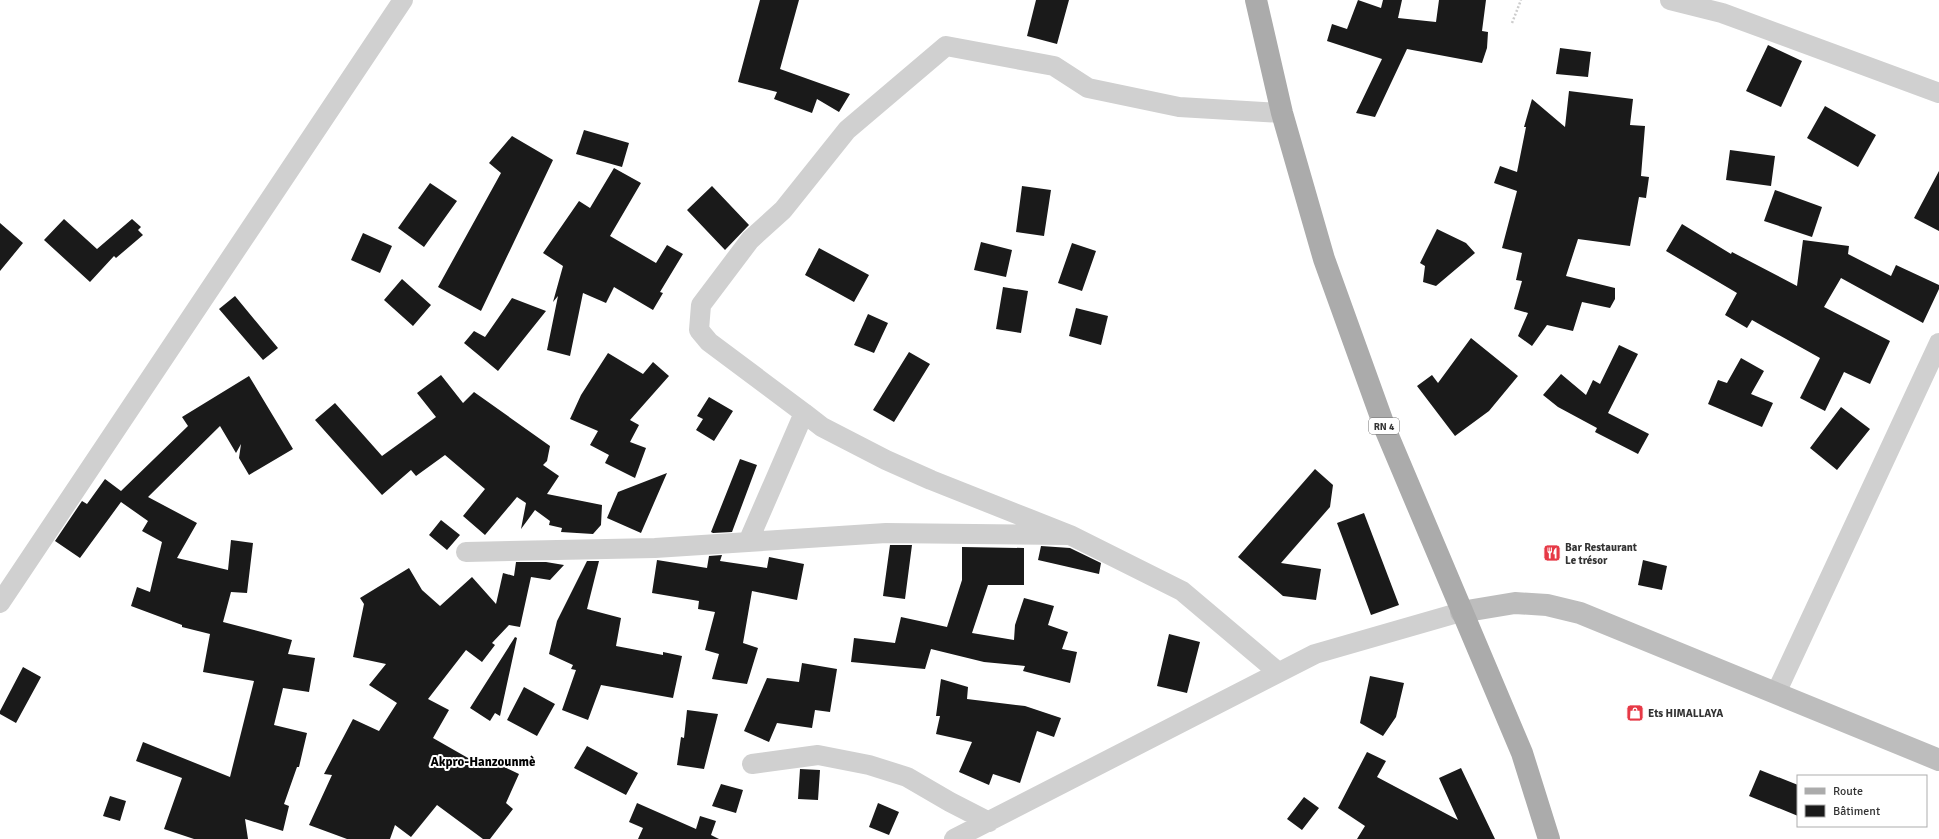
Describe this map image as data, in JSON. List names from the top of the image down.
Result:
{
  "streets": {
    "main road": ["RN 4"]
  },
  "districts": ["Akpro-Hanzounmè"],
  "places": {
    "restaurant": ["Bar Restaurant Le trésor"],
    "shop": ["Ets HIMALLAYA"]
  },
  "legend": ["Route", "Bâtiment"]
}
